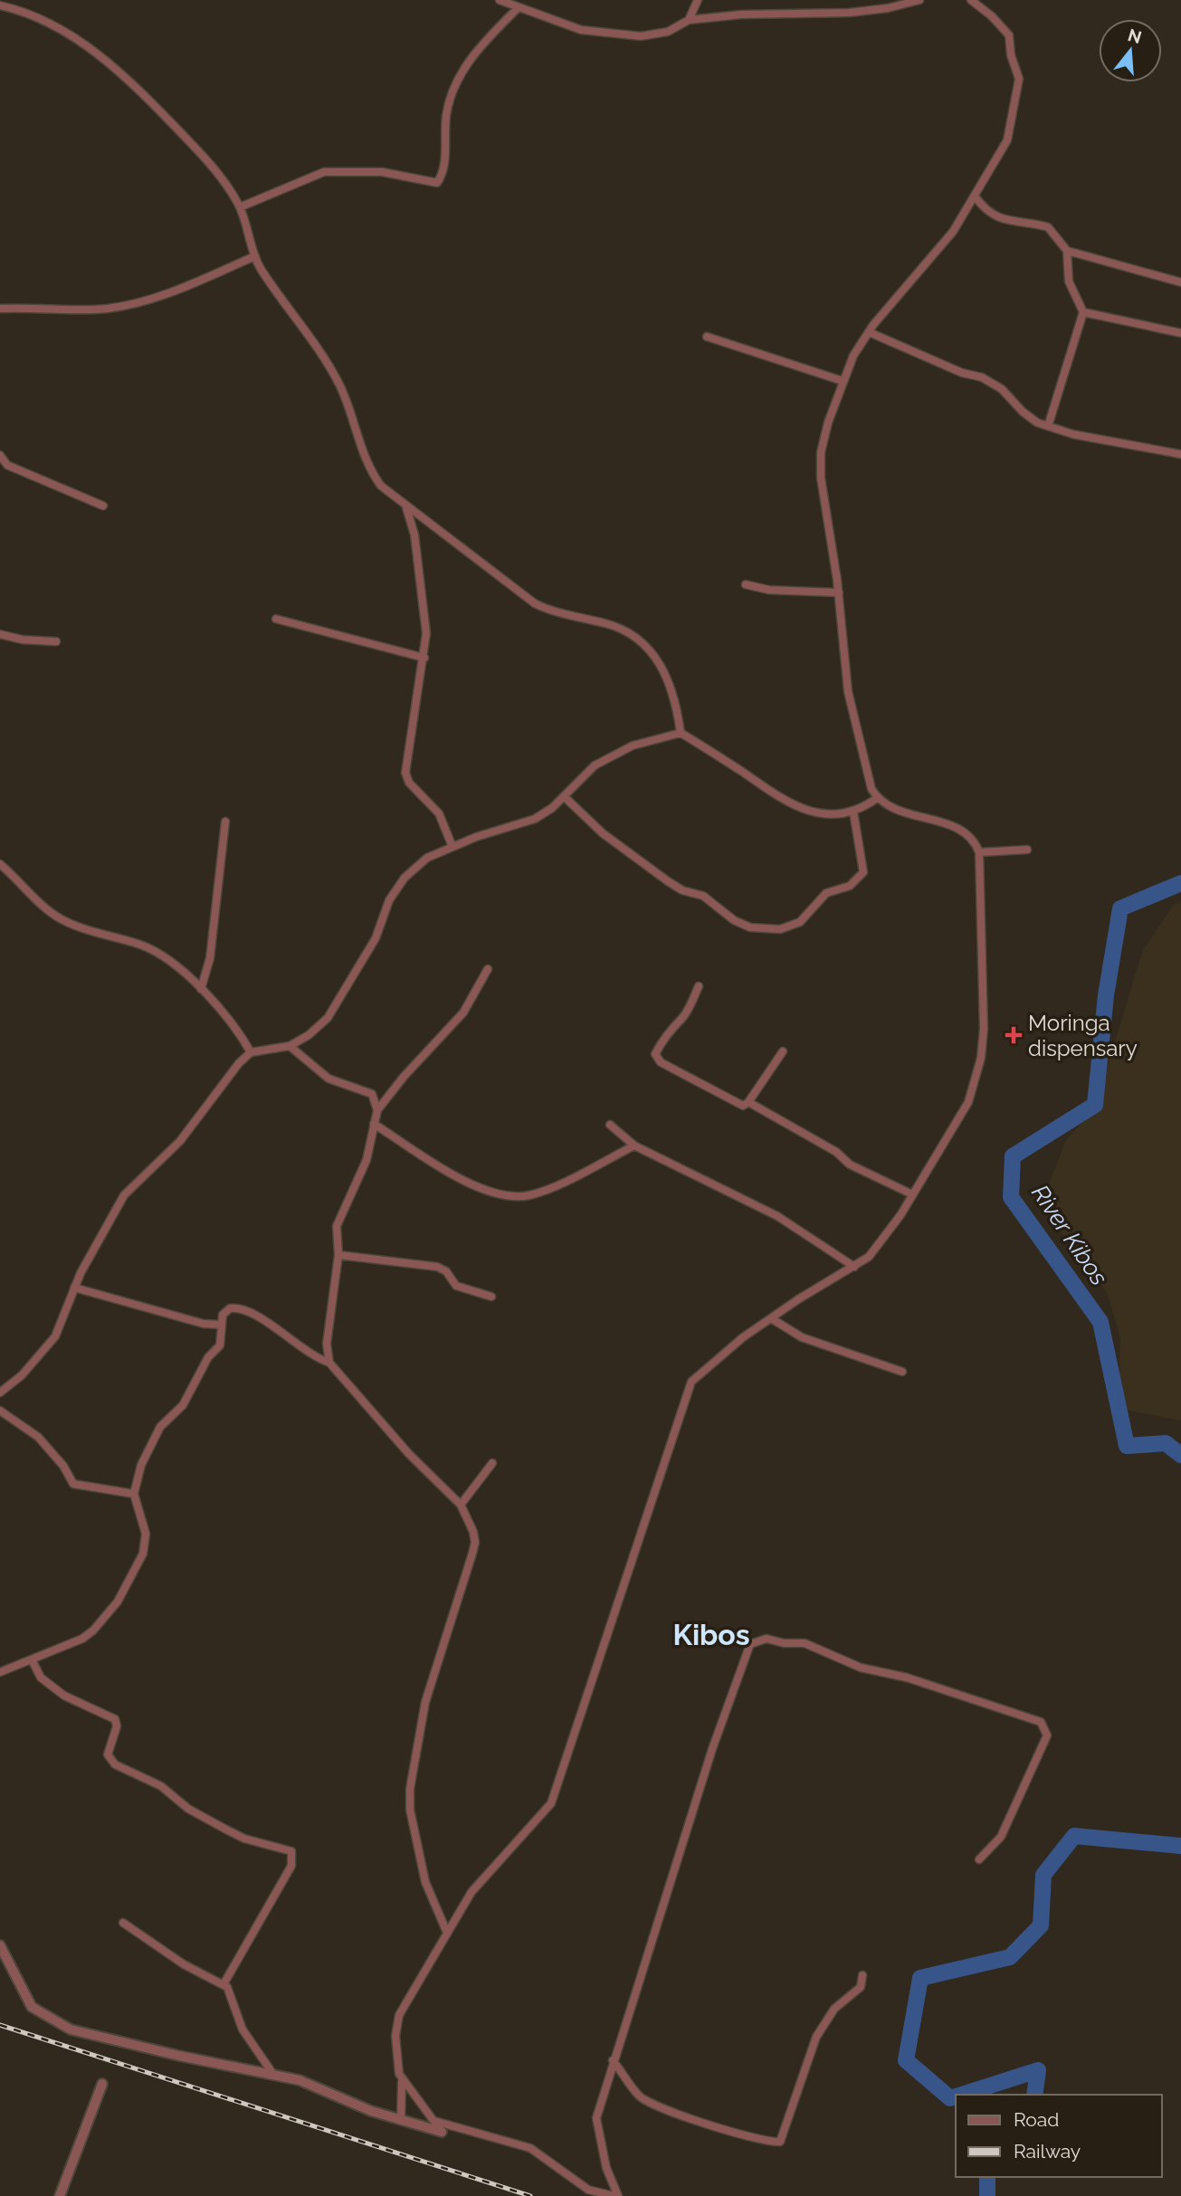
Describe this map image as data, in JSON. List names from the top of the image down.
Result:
{
  "districts": ["Kibos"],
  "water": ["River Kibos"],
  "places": {
    "health": ["Moringa dispensary"]
  },
  "legend": ["Road", "Railway"],
  "north": "top"
}
